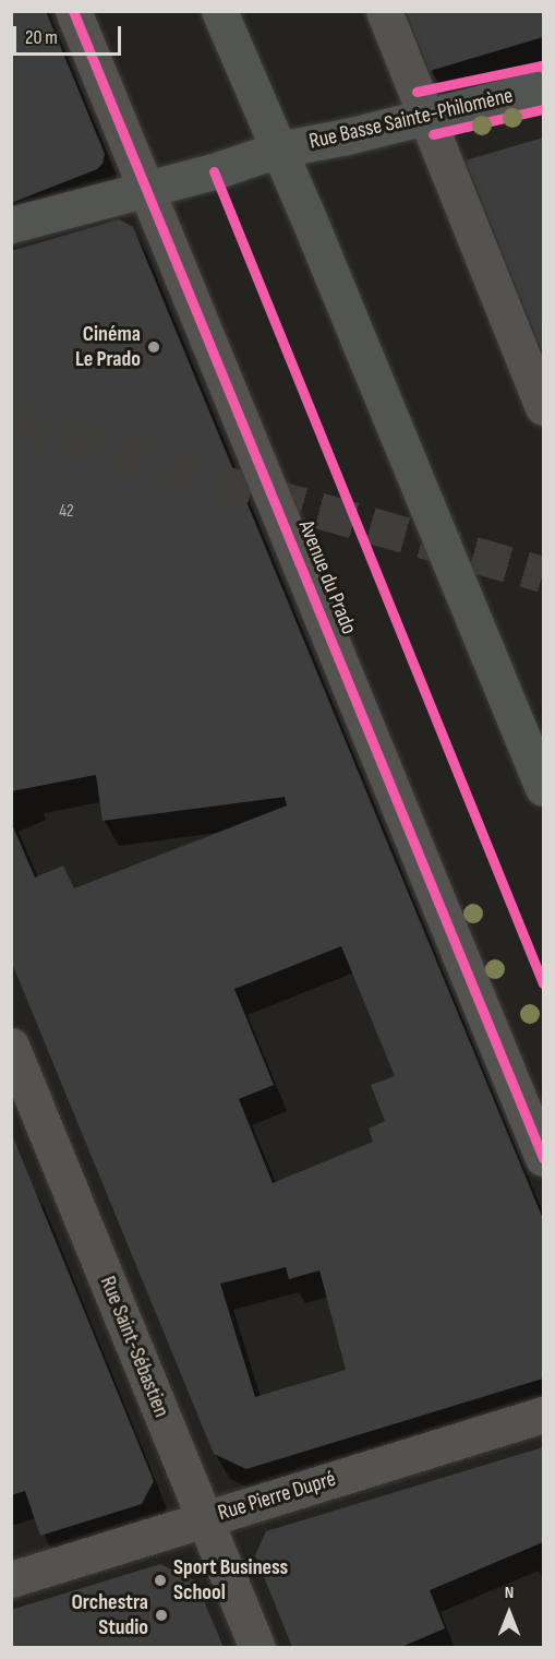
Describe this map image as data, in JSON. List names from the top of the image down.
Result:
{
  "streets": {
    "main road": ["Rue Basse Sainte-Philomène"],
    "street": ["Avenue du Prado", "Rue Saint-Sébastien", "Rue Pierre Dupré"]
  },
  "crossings": [
    ["Rue Basse Sainte-Philomène", "Avenue du Prado"],
    ["Rue Saint-Sébastien", "Rue Pierre Dupré"]
  ],
  "places": ["Cinéma Le Prado", "Sport Business School", "Orchestra Studio"],
  "house_numbers": ["42"],
  "scale_bar": "20 m",
  "north": "top"
}
